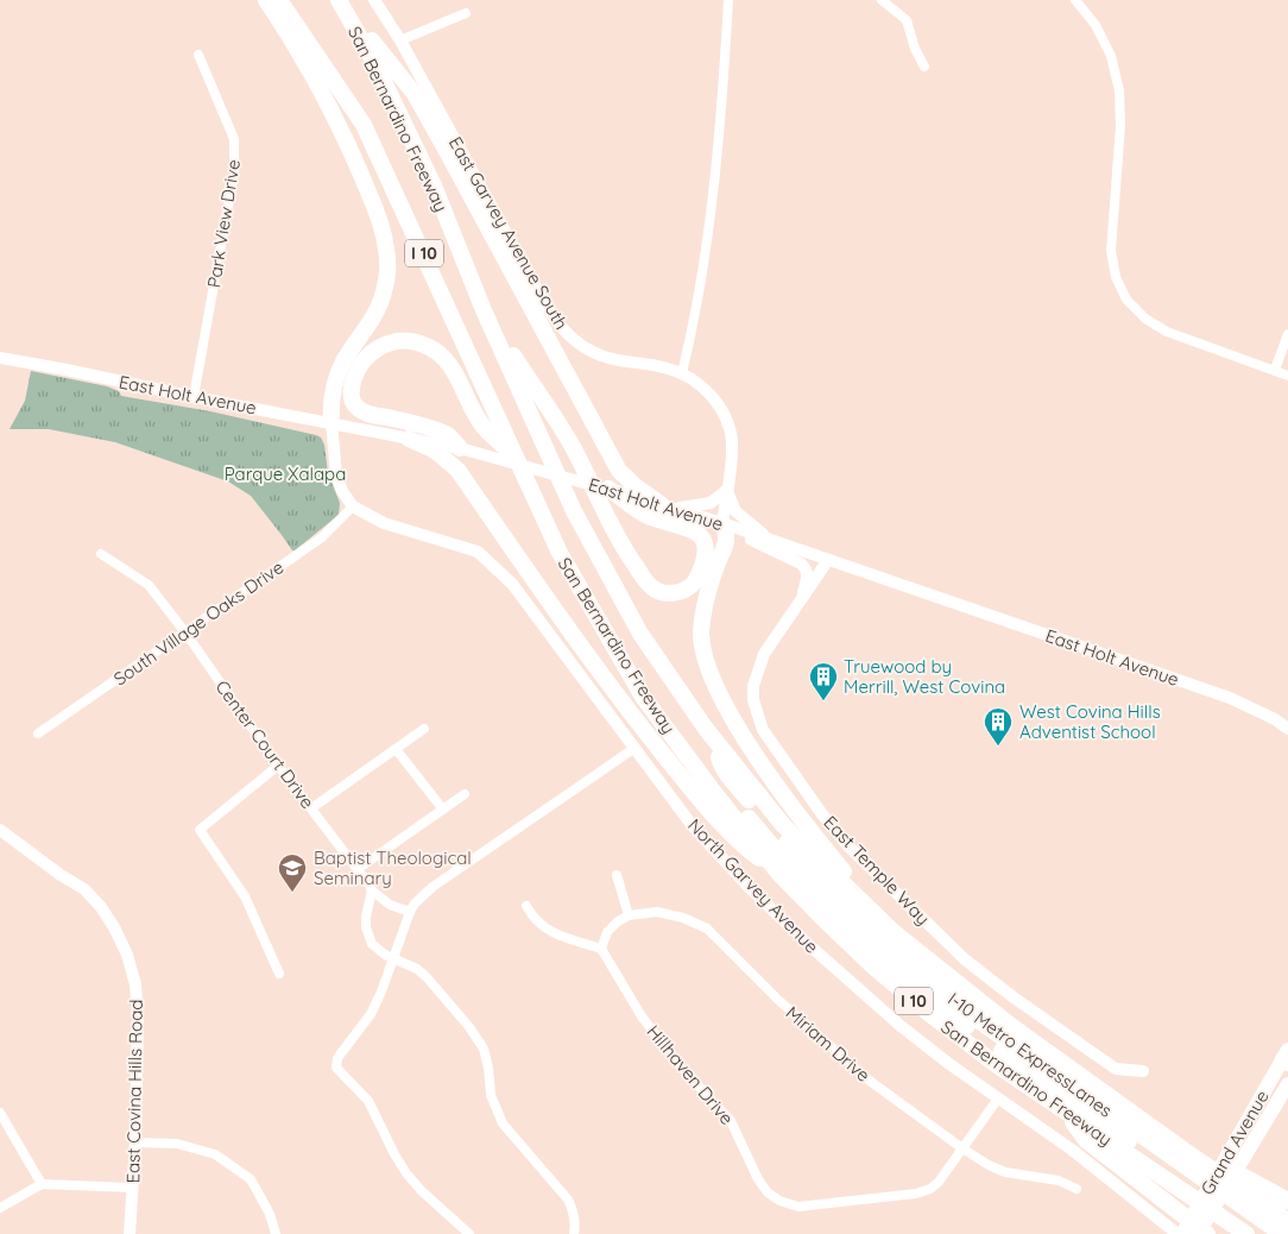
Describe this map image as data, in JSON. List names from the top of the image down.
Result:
{
  "streets": {
    "highway": ["San Bernardino Freeway", "I 10", "I-10 Metro ExpressLanes"],
    "main road": ["Grand Avenue"],
    "street": [
      "Park View Drive",
      "East Garvey Avenue South",
      "East Holt Avenue",
      "South Village Oaks Drive",
      "Center Court Drive",
      "East Temple Way",
      "North Garvey Avenue",
      "Miriam Drive",
      "Hillhaven Drive",
      "East Covina Hills Road"
    ]
  },
  "crossings": [
    ["San Bernardino Freeway", "I-10 Metro ExpressLanes"],
    ["Park View Drive", "East Holt Avenue"],
    ["East Garvey Avenue South", "East Holt Avenue"],
    ["East Holt Avenue", "East Temple Way"],
    ["South Village Oaks Drive", "Center Court Drive"],
    ["South Village Oaks Drive", "North Garvey Avenue"],
    ["North Garvey Avenue", "Hillhaven Drive"],
    ["North Garvey Avenue", "Grand Avenue"],
    ["Miriam Drive", "Hillhaven Drive"]
  ],
  "parks": ["Parque Xalapa"],
  "places": {
    "building": ["Truewood by Merrill, West Covina", "West Covina Hills Adventist School"],
    "school or university": ["Baptist Theological Seminary"]
  }
}
